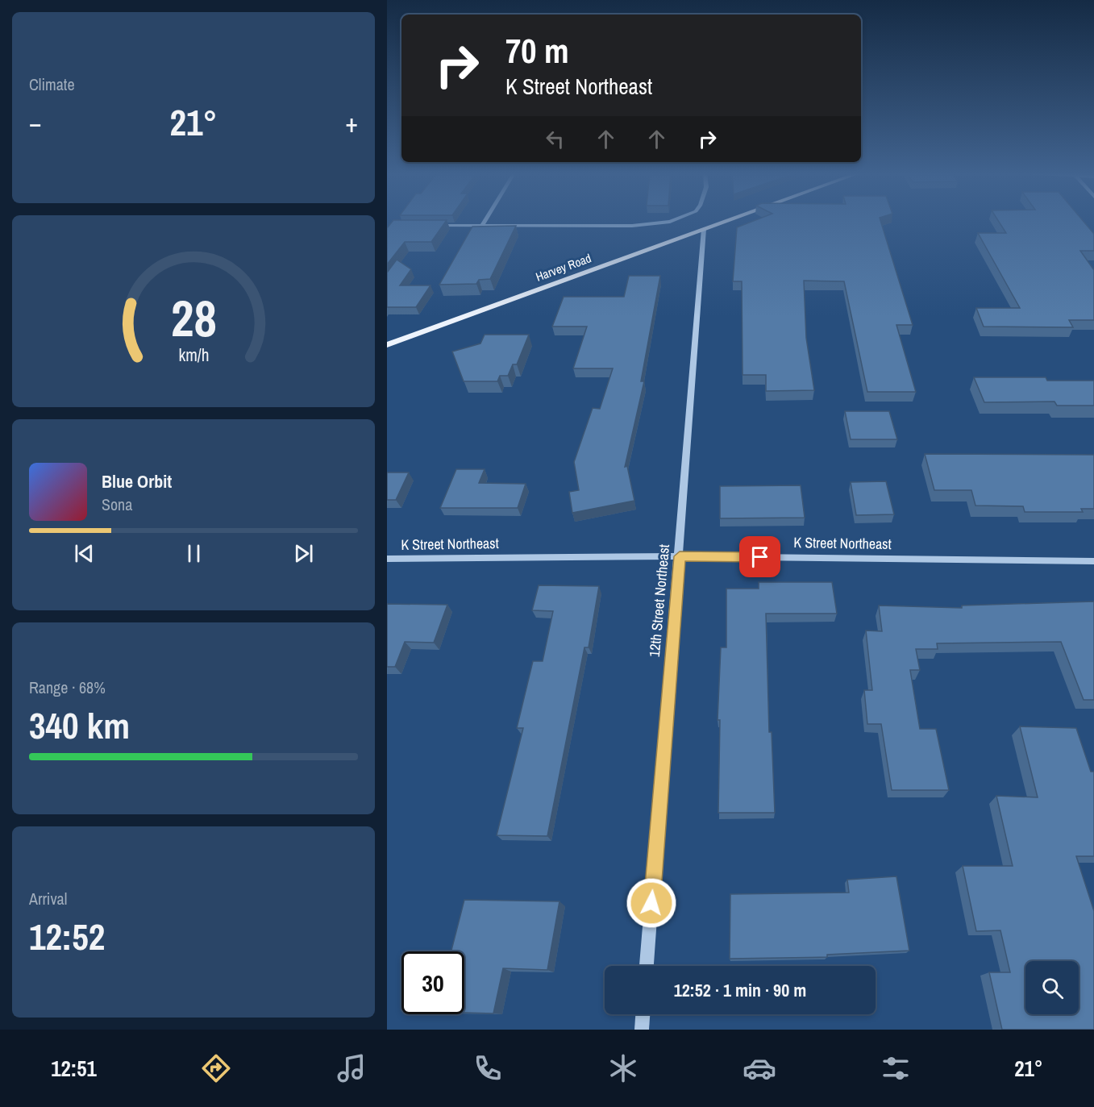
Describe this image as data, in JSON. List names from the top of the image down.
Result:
{
  "streets": {
    "main road": ["Harvey Road"],
    "street": ["K Street Northeast", "12th Street Northeast"]
  },
  "crossings": [
    ["Harvey Road", "12th Street Northeast"],
    ["K Street Northeast", "12th Street Northeast"]
  ],
  "page": {
    "tile": [
      "Climate",
      ["Range · 68%", "340 km"],
      ["Arrival", "12:52"]
    ],
    "turn": ["70 m", "K Street Northeast"],
    "heat": ["−", "21°", "+"],
    "song": ["Blue Orbit", "Sona"],
    "limit": "30",
    "trip": "12:52 · 1 min · 90 m",
    "tabs": ["12:51", "21°"],
    "gauge": ["28", "km/h"]
  }
}
